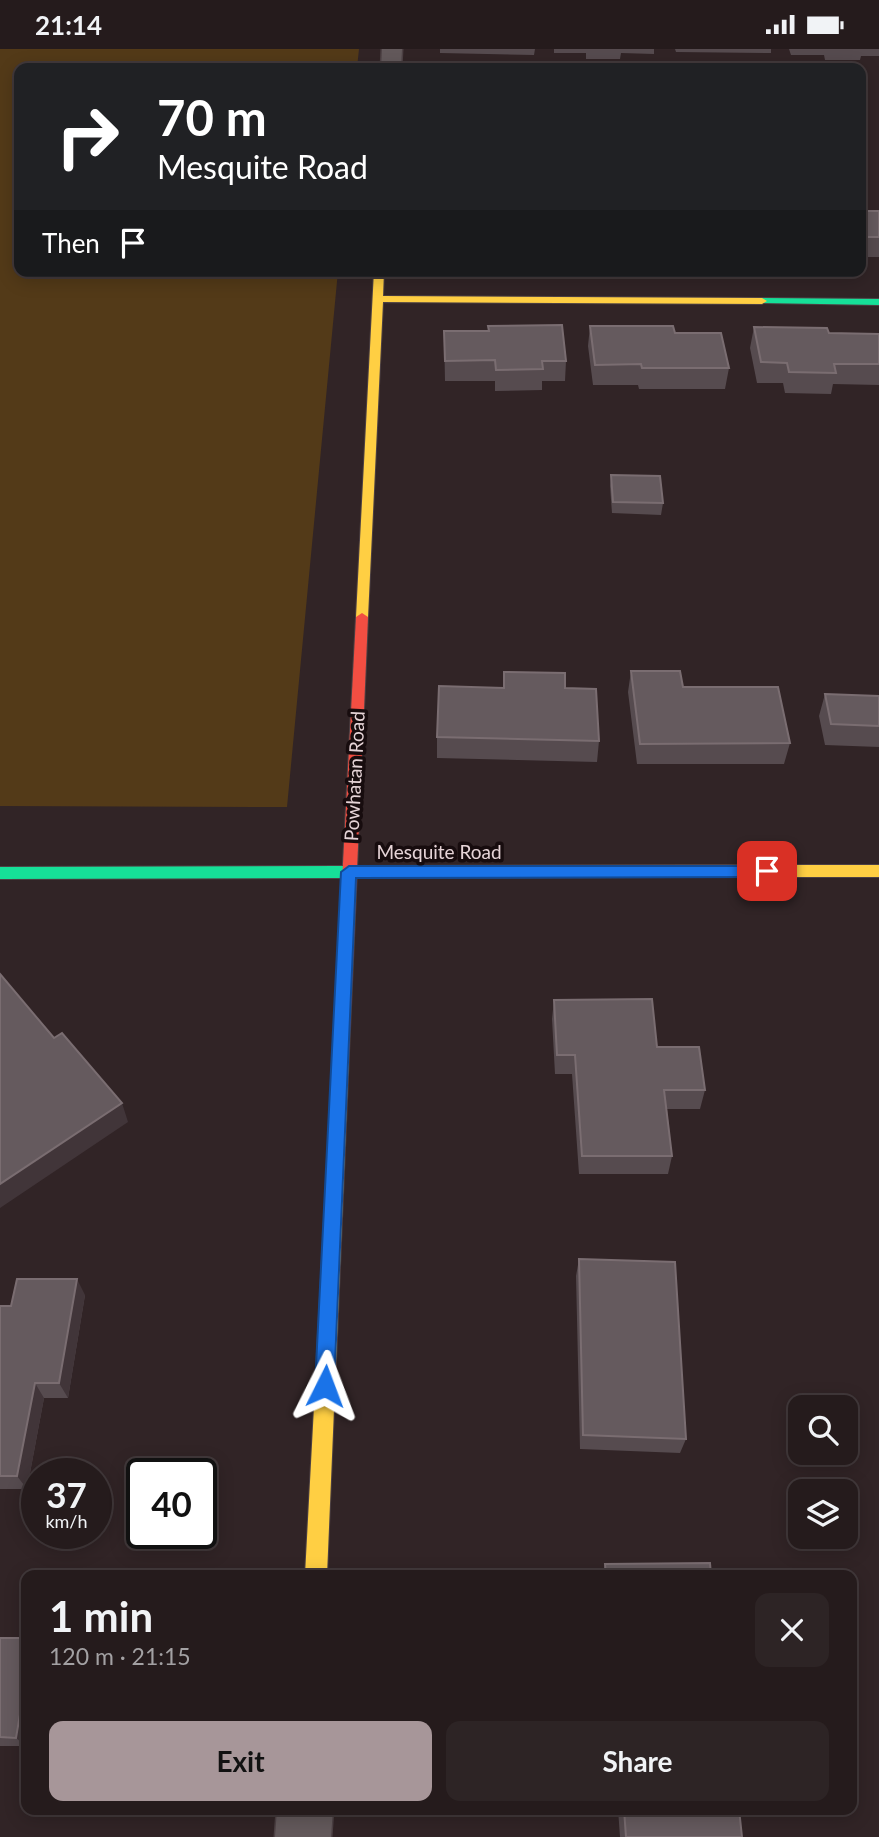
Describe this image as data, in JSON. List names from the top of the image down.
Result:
{
  "streets": {
    "street": ["Powhatan Road", "Mesquite Road"]
  },
  "crossings": [
    ["Powhatan Road", "Mesquite Road"]
  ],
  "page": {
    "status": "21:14",
    "turn": ["70 m", "Mesquite Road"],
    "then": "Then",
    "speed": "37 km/h",
    "limit": "40",
    "heading": ["1 min", "120 m · 21:15"],
    "buttons": ["Exit", "Share"]
  }
}
